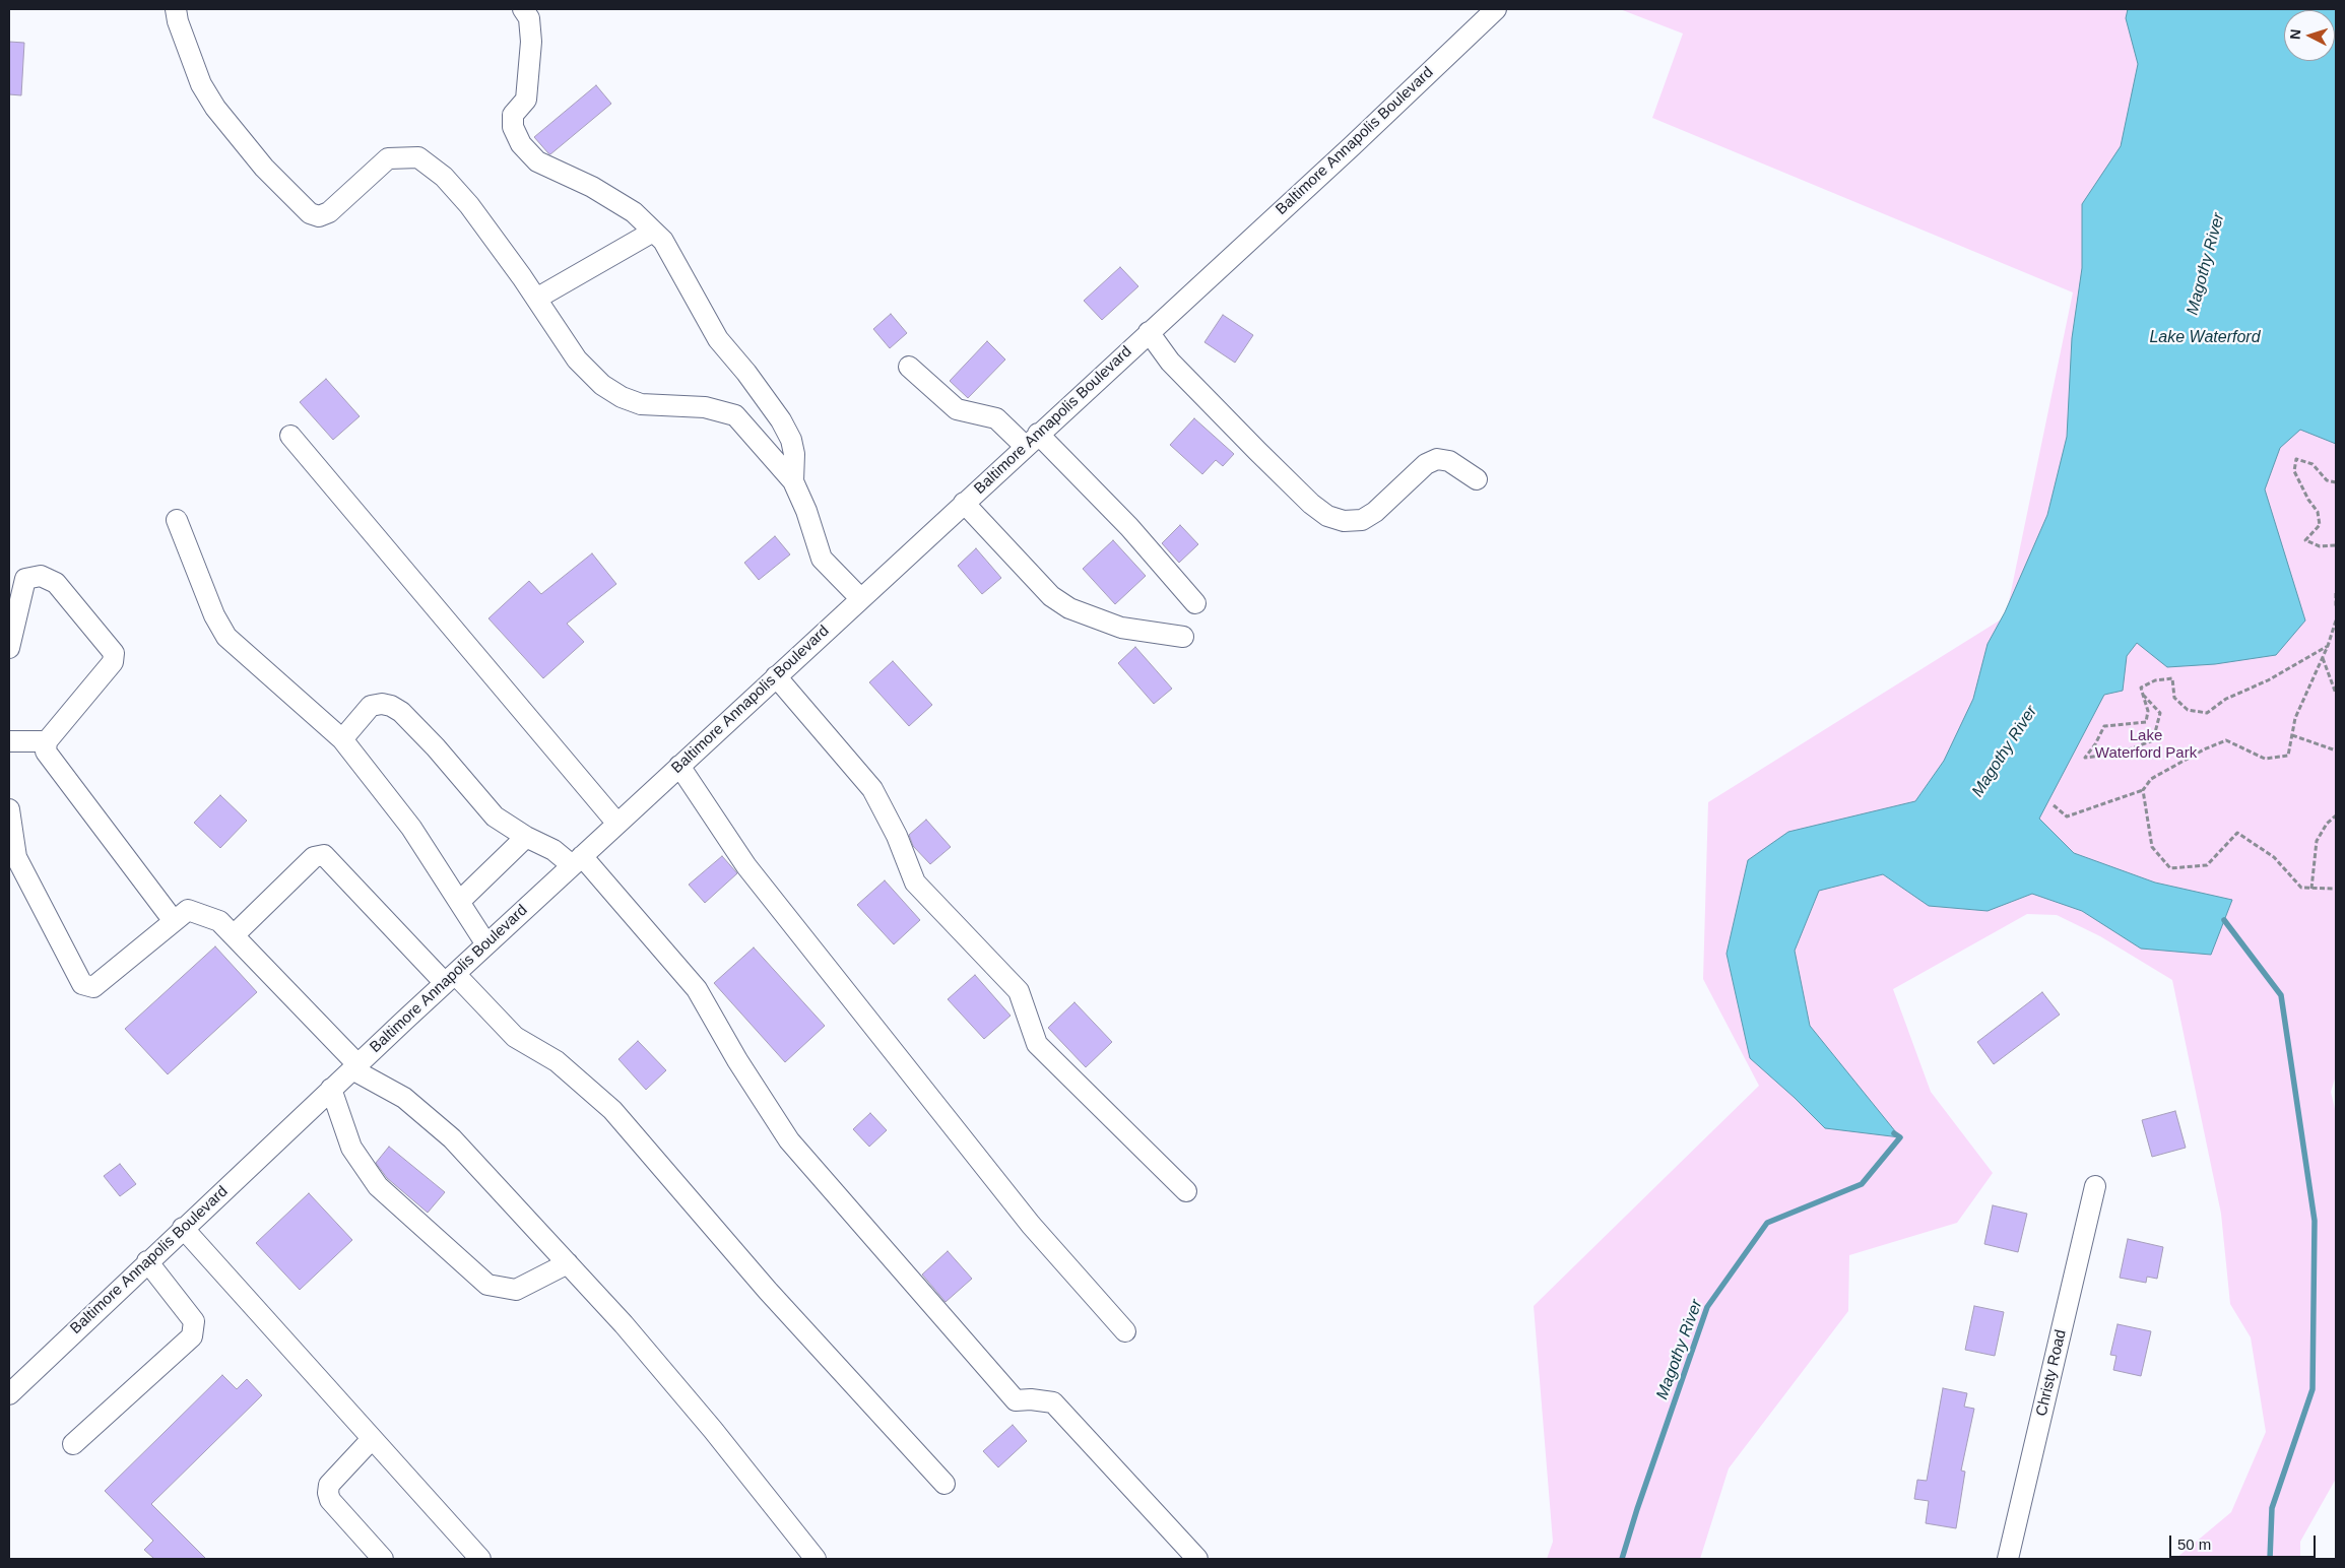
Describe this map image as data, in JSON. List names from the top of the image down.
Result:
{
  "streets": {
    "street": ["Baltimore Annapolis Boulevard", "Christy Road"]
  },
  "water": ["Magothy River", "Lake Waterford"],
  "parks": ["Lake Waterford Park"],
  "scale_bar": "50 m",
  "north": "left"
}
